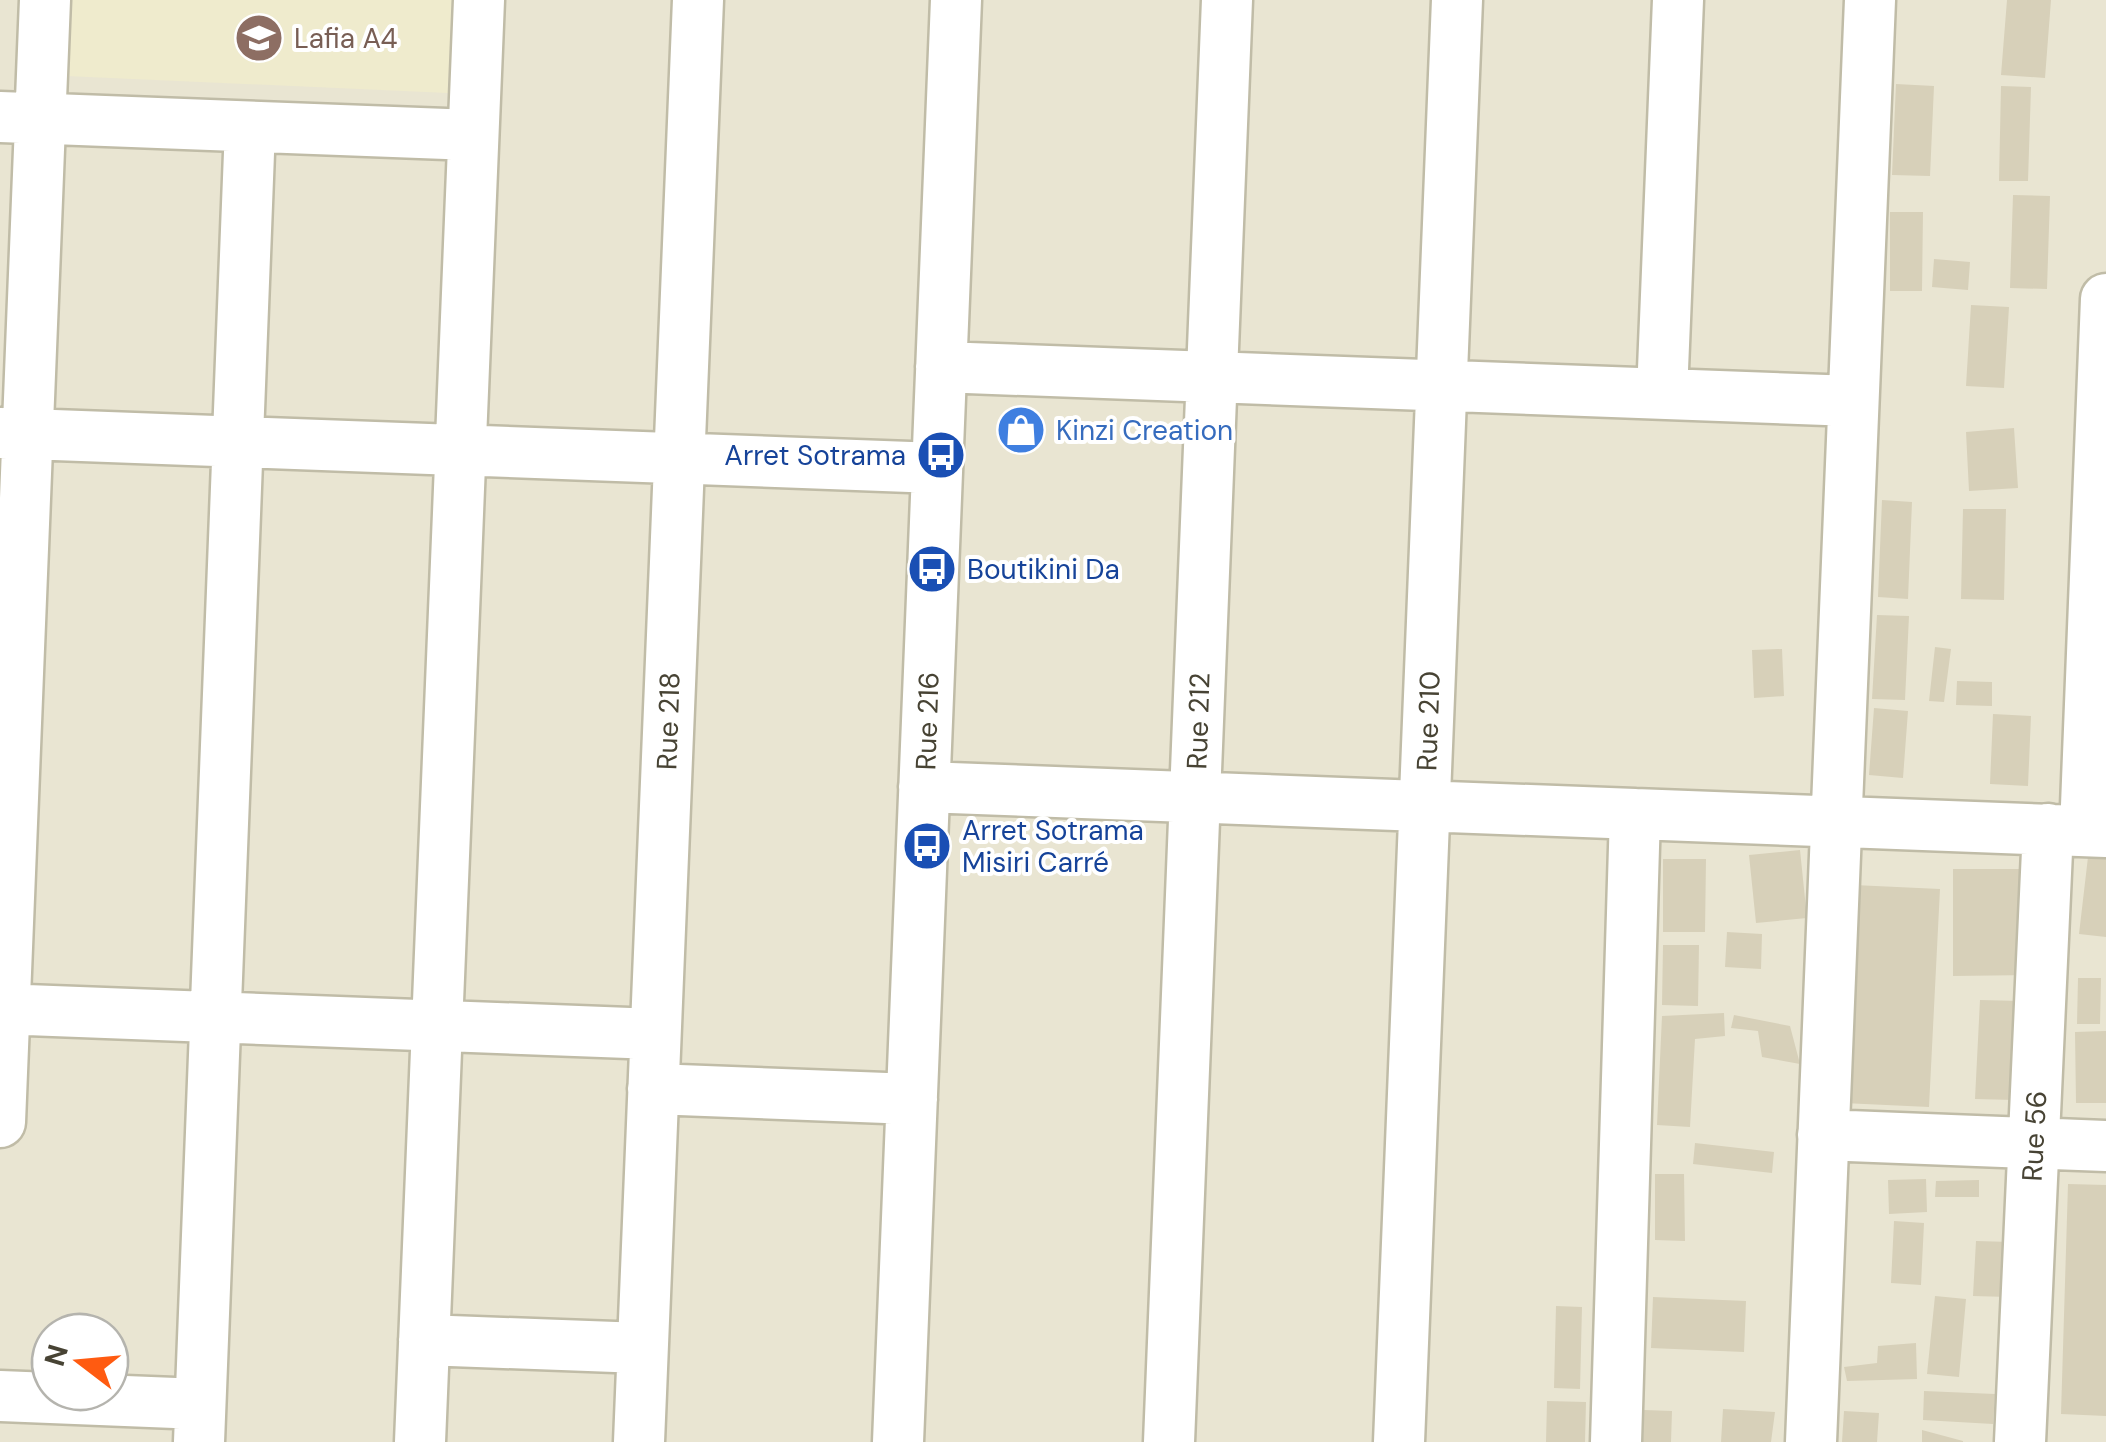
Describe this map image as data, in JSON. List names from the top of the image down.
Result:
{
  "streets": {
    "street": [
      "Rue 218",
      "Rue 216",
      "Rue 212",
      "Rue 210",
      "Rue 56"
    ]
  },
  "places": {
    "school or university": ["Lafia A4"],
    "shop": ["Kinzi Creation"],
    "bus stop": ["Arret Sotrama", "Boutikini Da", "Arret Sotrama Misiri Carré"]
  },
  "north": "left"
}
